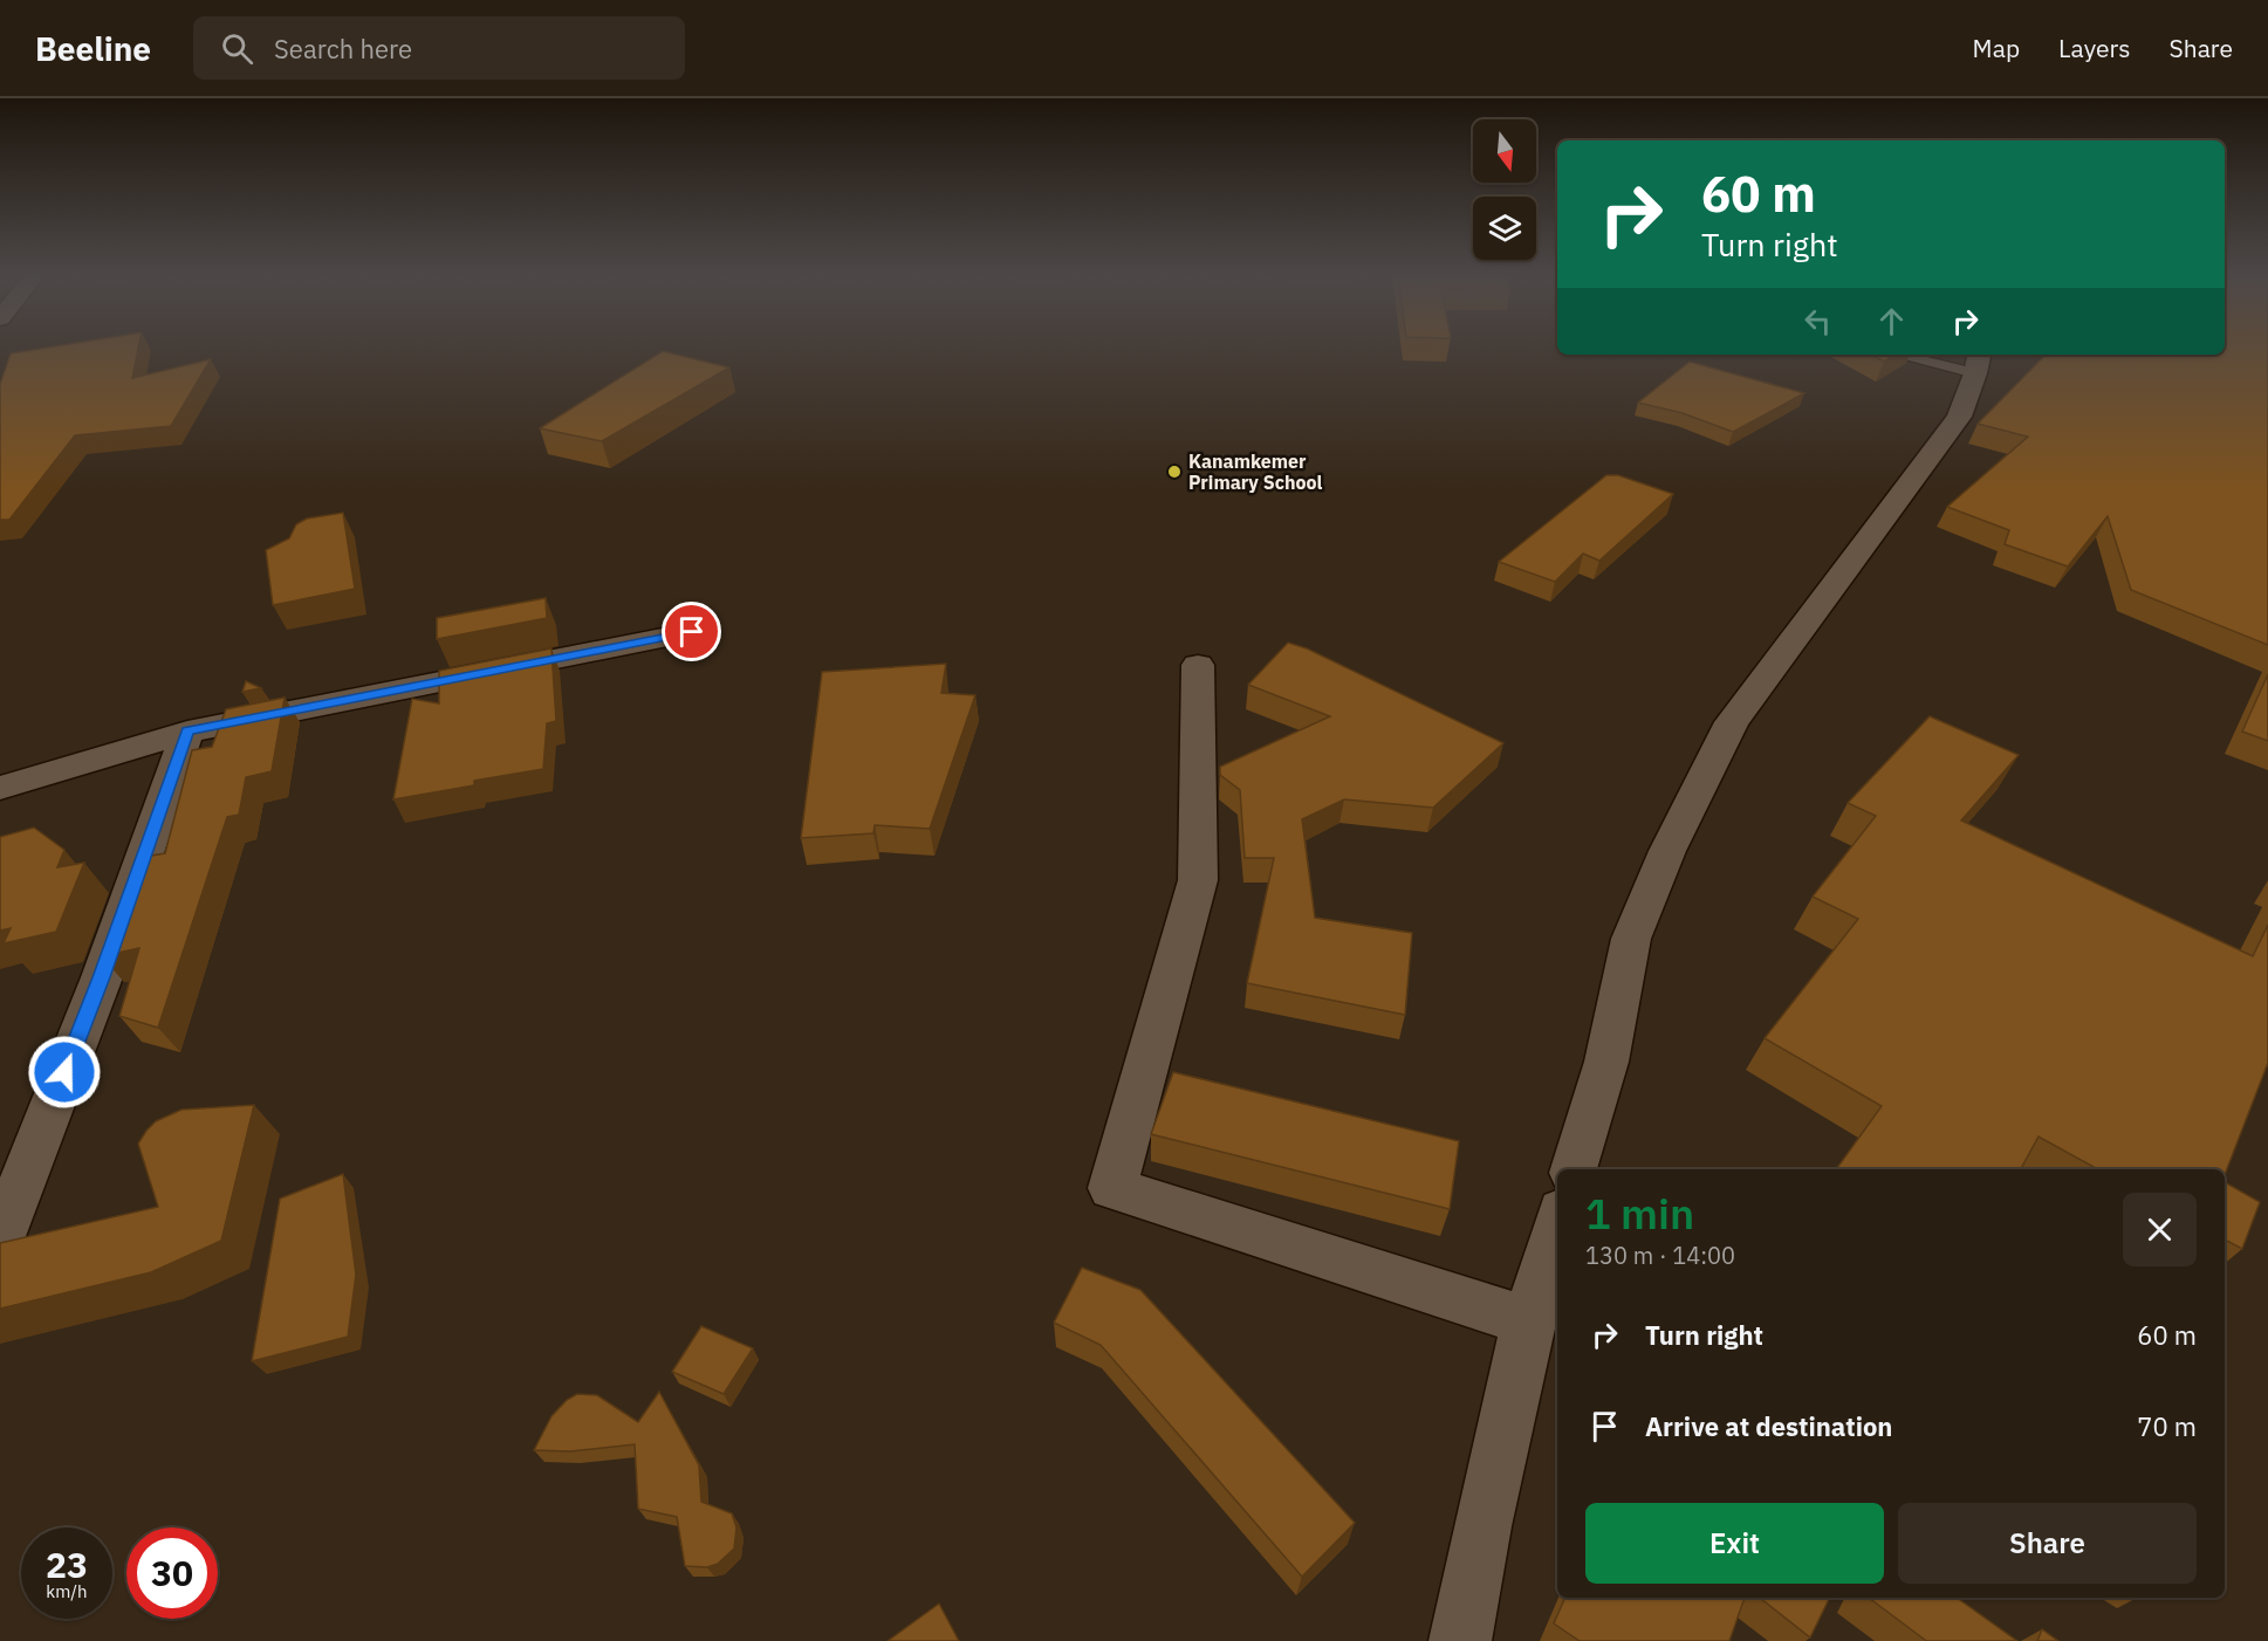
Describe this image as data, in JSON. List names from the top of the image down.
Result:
{
  "places": ["Kanamkemer Primary School"],
  "north": "bottom",
  "page": {
    "header": "Beeline",
    "search": "Search here",
    "nav": ["Map", "Layers", "Share"],
    "turn": ["60 m", "Turn right"],
    "heading": ["1 min", "130 m · 14:00"],
    "list": [
      {
        "name": "Turn right",
        "value": "60 m"
      },
      {
        "name": "Arrive at destination",
        "value": "70 m"
      }
    ],
    "buttons": ["Exit", "Share"],
    "speed": "23 km/h",
    "limit": "30"
  }
}
